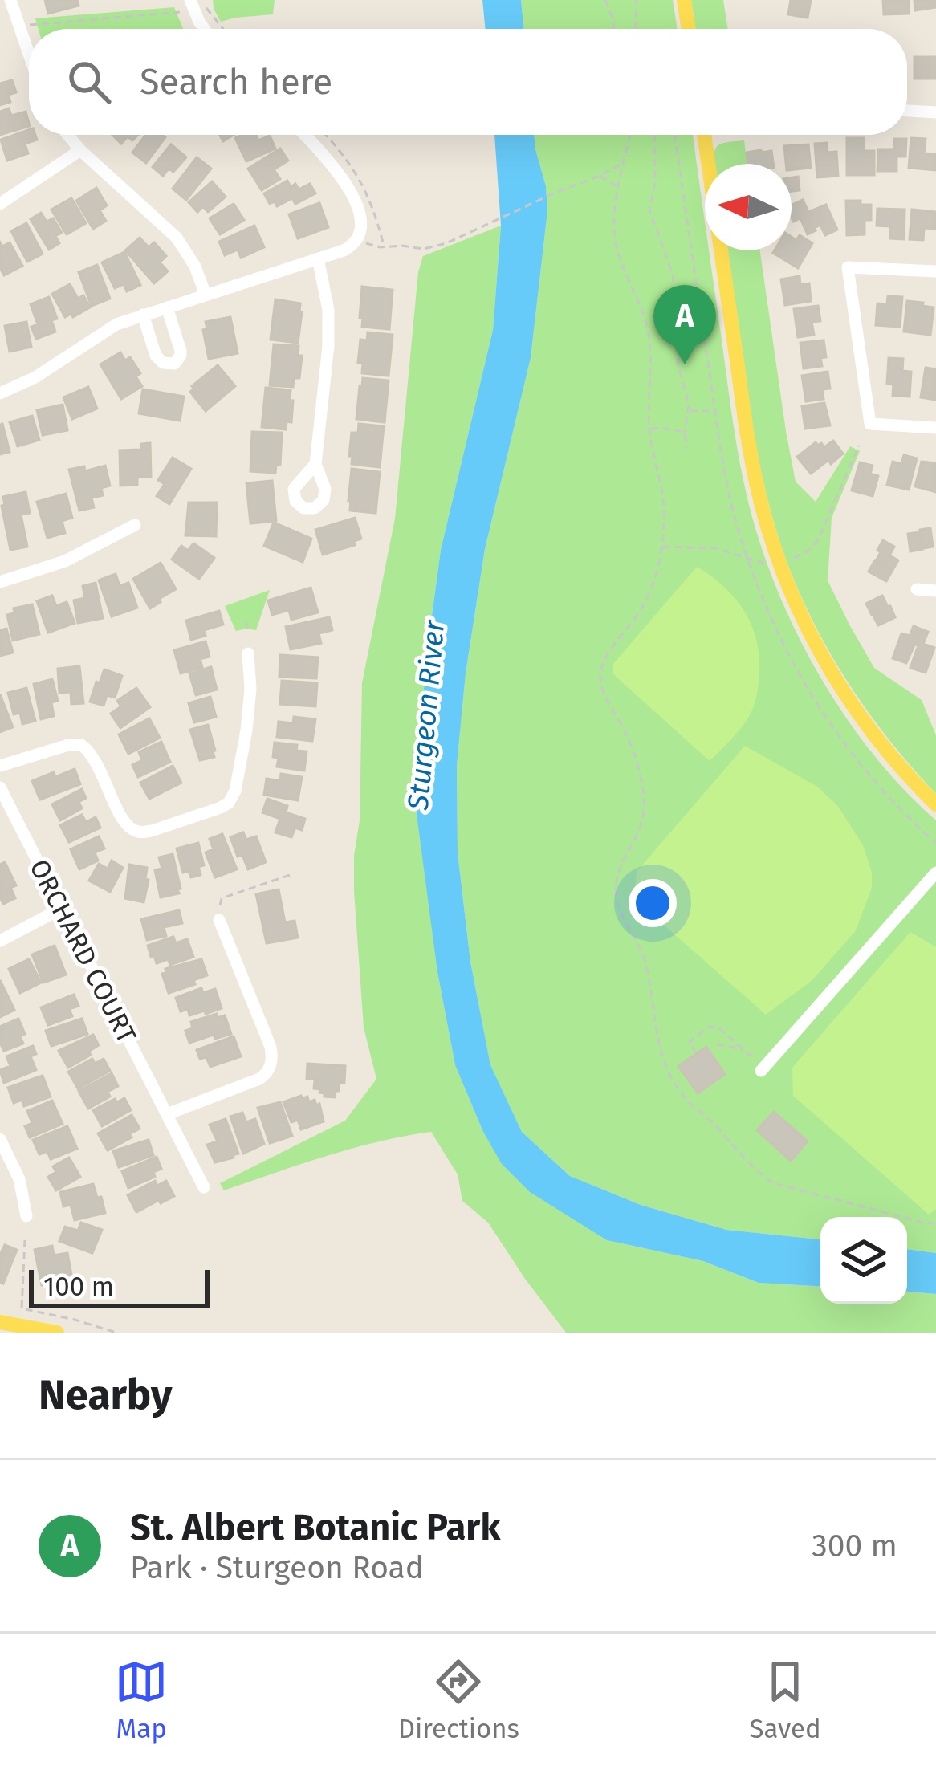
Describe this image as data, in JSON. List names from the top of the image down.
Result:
{
  "streets": {
    "street": ["ORCHARD COURT"]
  },
  "water": ["Sturgeon River"],
  "scale_bar": "100 m",
  "north": "left",
  "page": {
    "search": "Search here",
    "pins": "A",
    "scale": "100 m",
    "heading": "Nearby",
    "list": [
      {
        "mark": "A",
        "name": "St. Albert Botanic Park",
        "note": "Park · Sturgeon Road",
        "value": "300 m"
      }
    ],
    "nav": ["Map", "Directions", "Saved"]
  }
}
